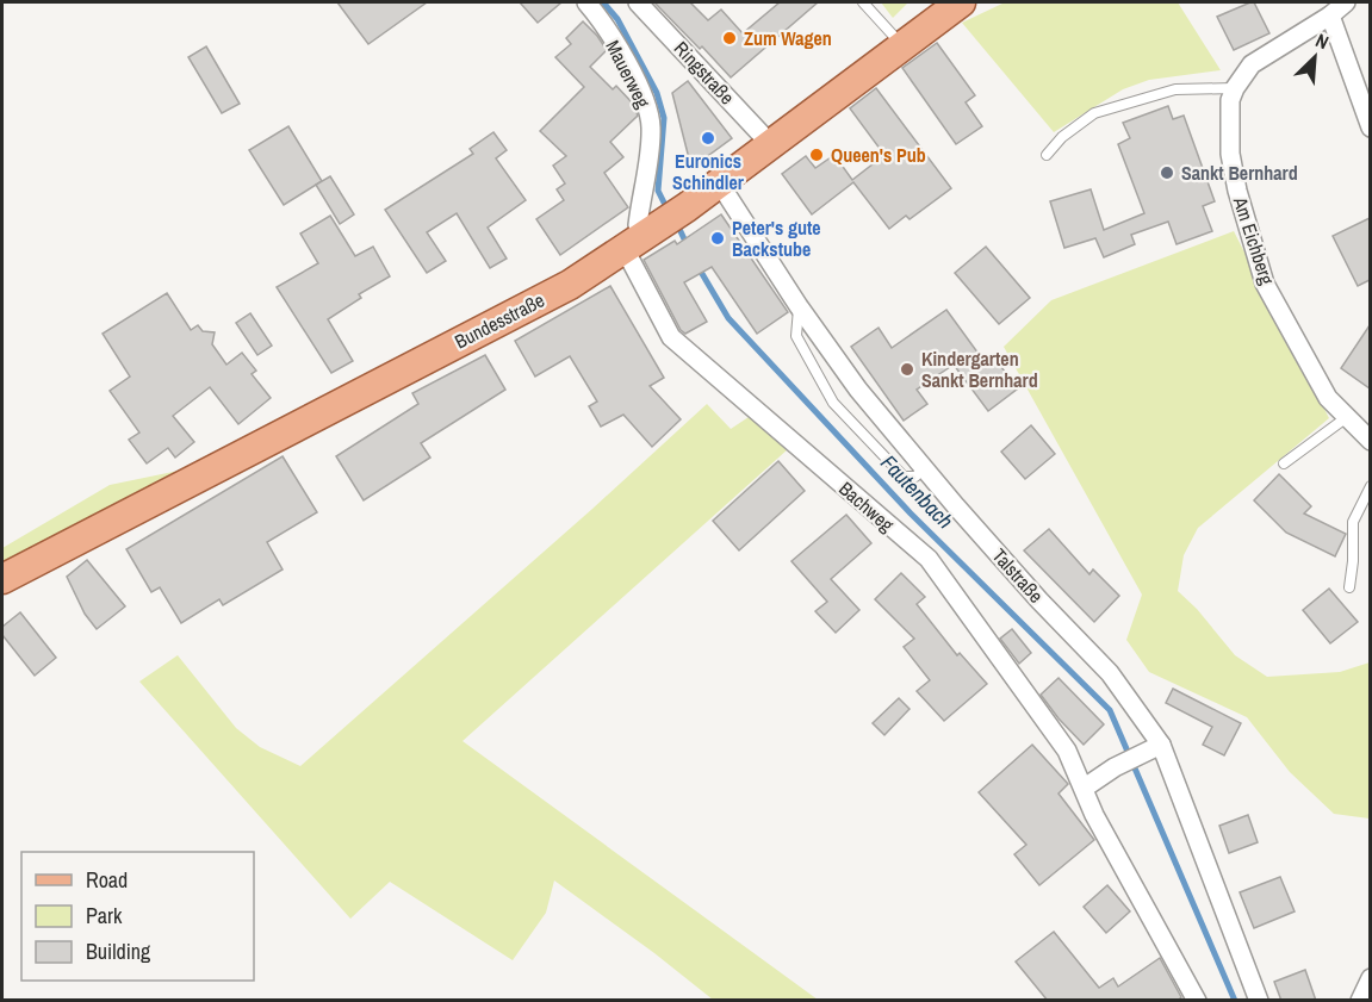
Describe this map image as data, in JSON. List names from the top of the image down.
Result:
{
  "streets": {
    "main road": ["Bundesstraße"],
    "street": [
      "Ringstraße",
      "Mauerweg",
      "Am Eichberg",
      "Bachweg",
      "Talstraße"
    ]
  },
  "crossings": [
    ["Ringstraße", "Bundesstraße"],
    ["Mauerweg", "Bundesstraße"],
    ["Mauerweg", "Bachweg"],
    ["Bundesstraße", "Bachweg"],
    ["Bundesstraße", "Talstraße"]
  ],
  "water": ["Fautenbach"],
  "places": [
    "Zum Wagen",
    "Euronics Schindler",
    "Queen's Pub",
    "Sankt Bernhard",
    "Peter's gute Backstube",
    "Kindergarten Sankt Bernhard"
  ],
  "legend": ["Road", "Park", "Building"],
  "north": "top right"
}
